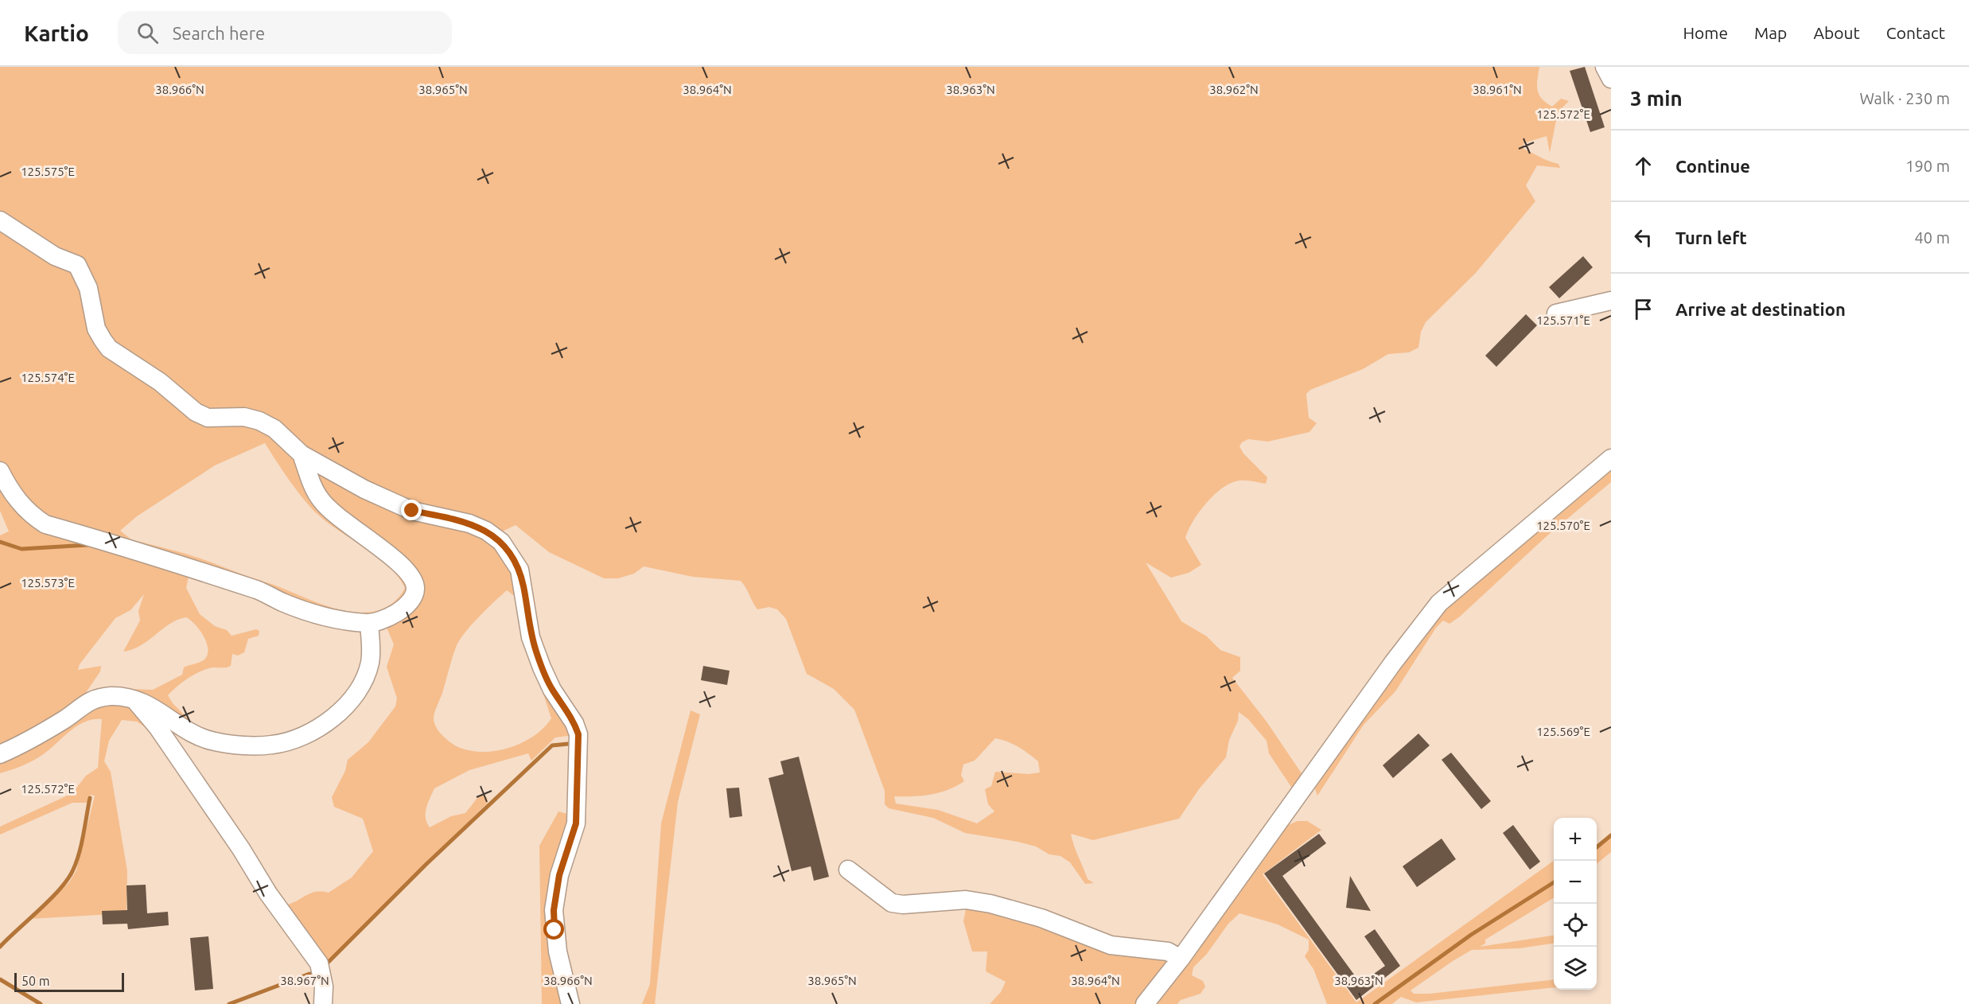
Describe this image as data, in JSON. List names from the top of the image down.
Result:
{
  "scale_bar": "50 m",
  "page": {
    "header": "Kartio",
    "search": "Search here",
    "nav": [
      "Home",
      "Map",
      "About",
      "Contact"
    ],
    "heading": ["3 min", "Walk · 230 m"],
    "list": [
      ["Continue", "190 m"],
      ["Turn left", "40 m"],
      "Arrive at destination"
    ],
    "map_buttons": ["+", "−"],
    "scale": "50 m"
  },
  "coordinates": [
    "38.966°N",
    "38.965°N",
    "38.964°N",
    "38.963°N",
    "38.962°N",
    "38.961°N",
    "125.572°E",
    "125.575°E",
    "125.571°E",
    "125.574°E",
    "125.570°E",
    "125.573°E",
    "125.569°E",
    "38.967°N"
  ]
}
